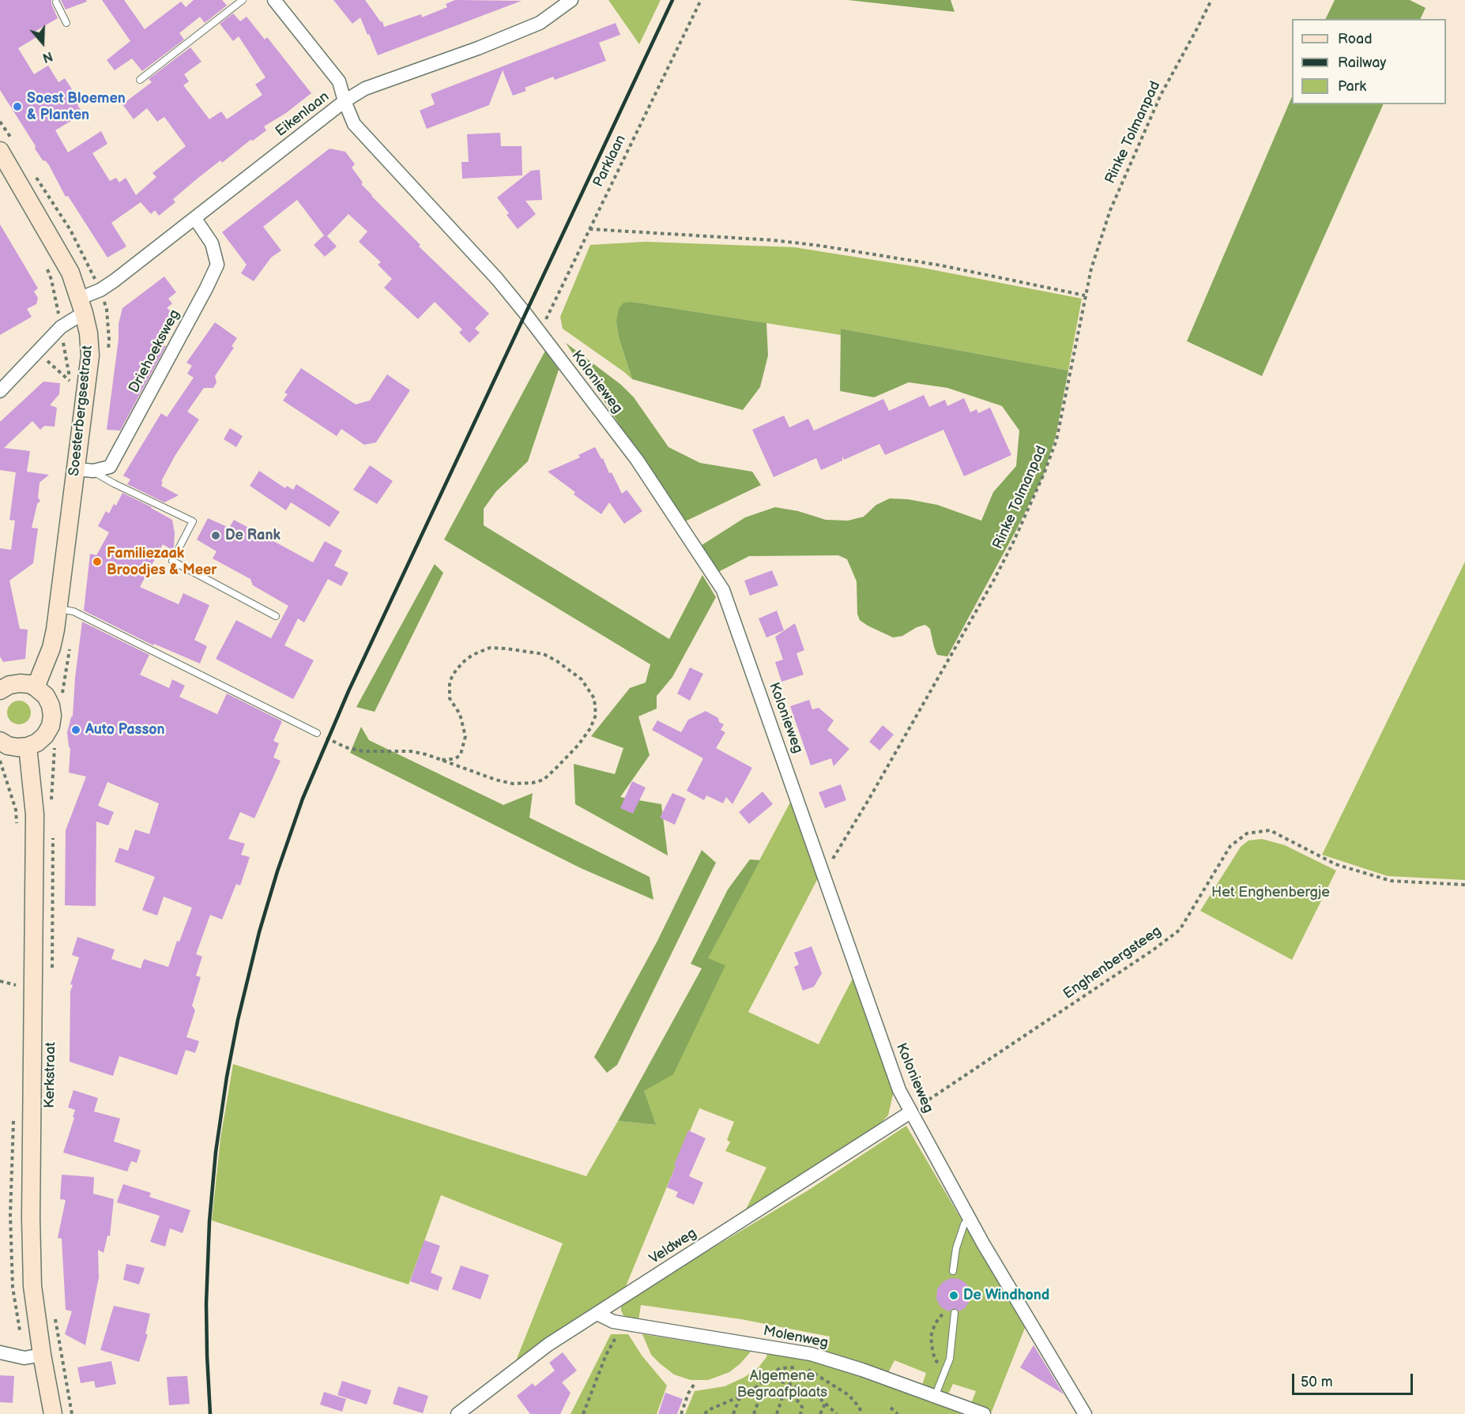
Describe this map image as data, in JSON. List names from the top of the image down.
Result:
{
  "streets": {
    "main road": ["Soesterbergsestraat", "Kerkstraat"],
    "street": [
      "Eikenlaan",
      "Driehoeksweg",
      "Kolonieweg",
      "Veldweg",
      "Molenweg"
    ],
    "path": ["Rinke Tolmanpad", "Parklaan", "Enghenbergsteeg"]
  },
  "crossings": [
    ["Eikenlaan", "Driehoeksweg"],
    ["Eikenlaan", "Kolonieweg"],
    ["Eikenlaan", "Soesterbergsestraat"],
    ["Rinke Tolmanpad", "Kolonieweg"],
    ["Parklaan", "Kolonieweg"],
    ["Driehoeksweg", "Soesterbergsestraat"],
    ["Kolonieweg", "Enghenbergsteeg"],
    ["Kolonieweg", "Veldweg"],
    ["Enghenbergsteeg", "Veldweg"],
    ["Veldweg", "Molenweg"]
  ],
  "parks": ["Het Enghenbergje", "Algemene Begraafplaats"],
  "places": [
    "Soest Bloemen & Planten",
    "De Rank",
    "Familiezaak Broodjes & Meer",
    "Auto Passon",
    "De Windhond"
  ],
  "legend": ["Road", "Railway", "Park"],
  "scale_bar": "50 m",
  "north": "bottom"
}
